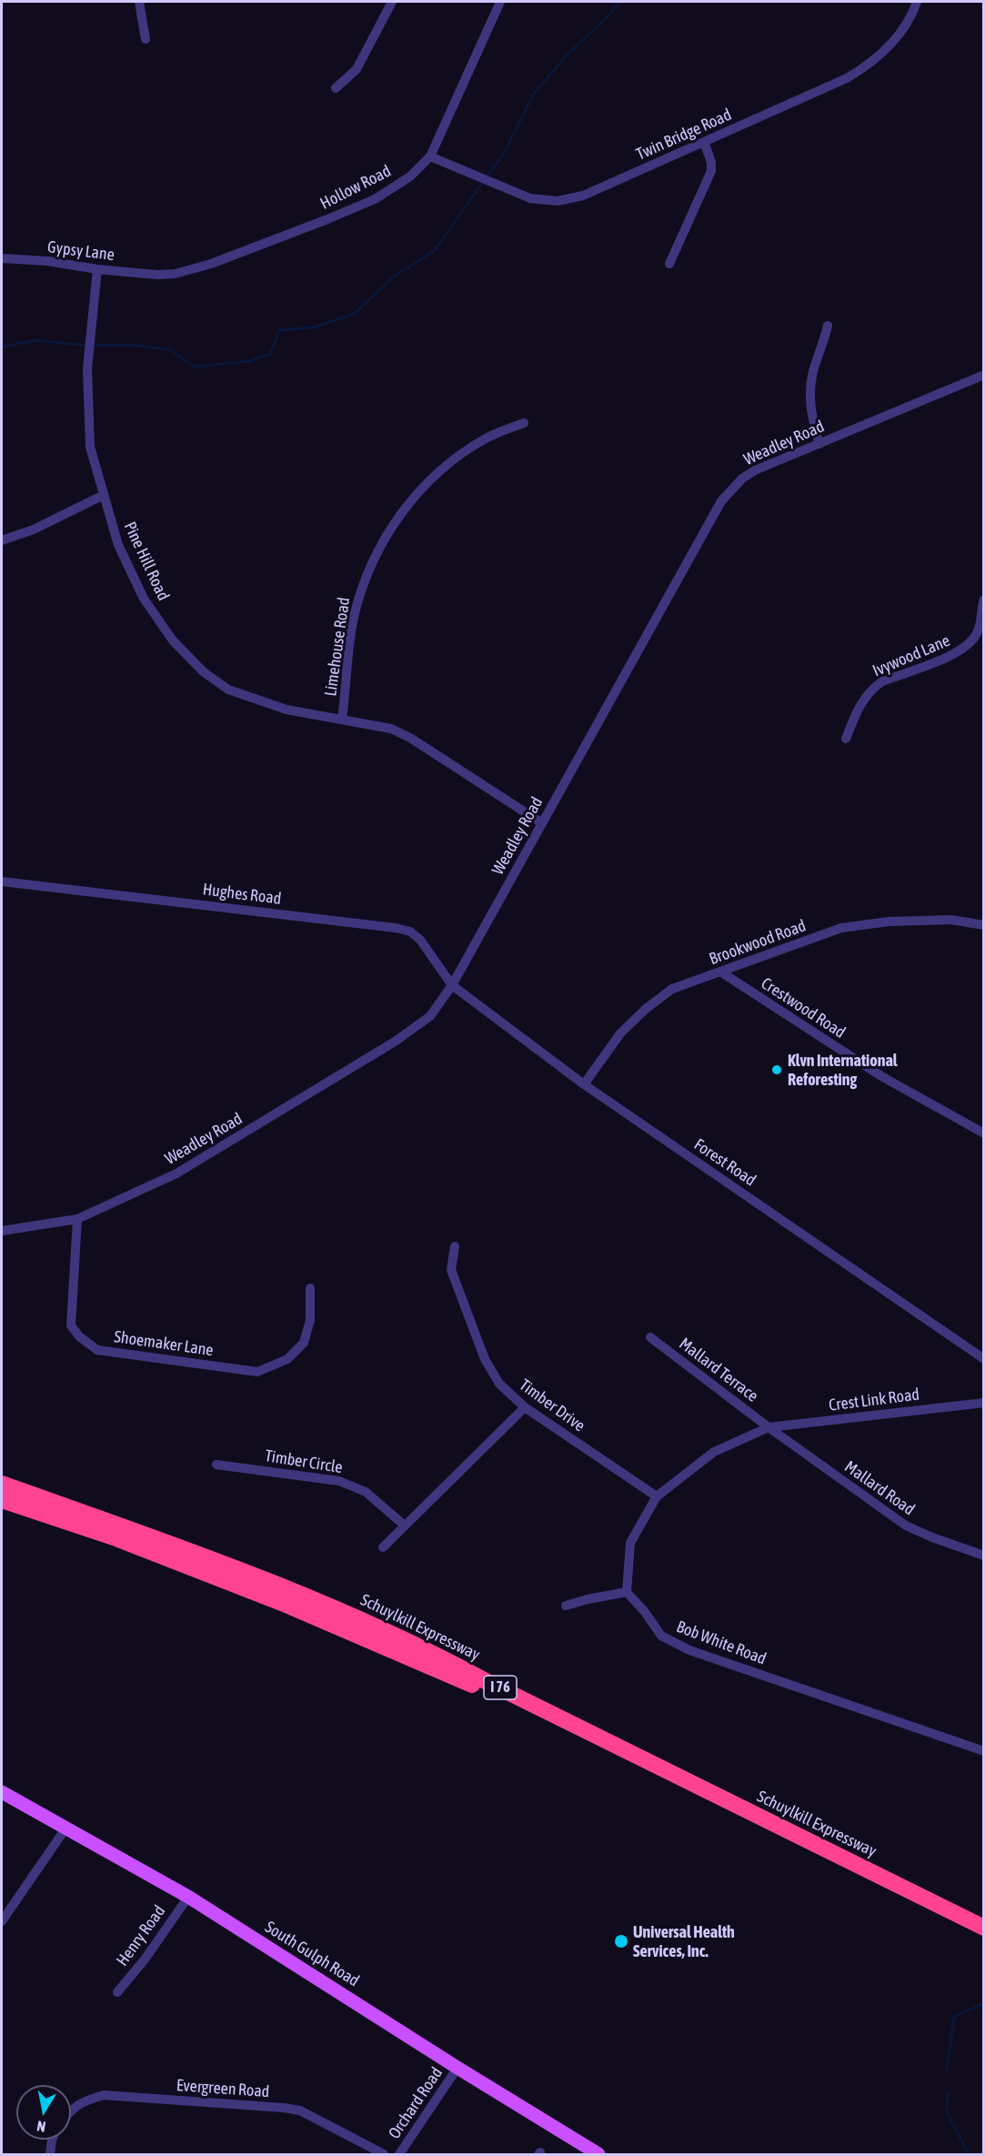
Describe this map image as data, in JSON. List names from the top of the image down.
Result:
{
  "streets": {
    "highway": ["Schuylkill Expressway", "I 76"],
    "main road": ["South Gulph Road"],
    "street": [
      "Twin Bridge Road",
      "Hollow Road",
      "Gypsy Lane",
      "Weadley Road",
      "Pine Hill Road",
      "Limehouse Road",
      "Ivywood Lane",
      "Hughes Road",
      "Brookwood Road",
      "Crestwood Road",
      "Forest Road",
      "Shoemaker Lane",
      "Mallard Terrace",
      "Crest Link Road",
      "Timber Drive",
      "Timber Circle",
      "Mallard Road",
      "Bob White Road",
      "Henry Road",
      "Evergreen Road",
      "Orchard Road"
    ]
  },
  "crossings": [
    ["Twin Bridge Road", "Hollow Road"],
    ["Hollow Road", "Gypsy Lane"],
    ["Gypsy Lane", "Pine Hill Road"],
    ["Weadley Road", "Pine Hill Road"],
    ["Weadley Road", "Hughes Road"],
    ["Weadley Road", "Forest Road"],
    ["Weadley Road", "Shoemaker Lane"],
    ["Pine Hill Road", "Limehouse Road"],
    ["Hughes Road", "Forest Road"],
    ["Brookwood Road", "Crestwood Road"],
    ["Brookwood Road", "Forest Road"],
    ["Mallard Terrace", "Crest Link Road"],
    ["Mallard Terrace", "Mallard Road"],
    ["Crest Link Road", "Mallard Road"],
    ["Henry Road", "South Gulph Road"],
    ["South Gulph Road", "Orchard Road"]
  ],
  "places": ["Klvn International Reforesting", "Universal Health Services, Inc."],
  "north": "bottom"
}
